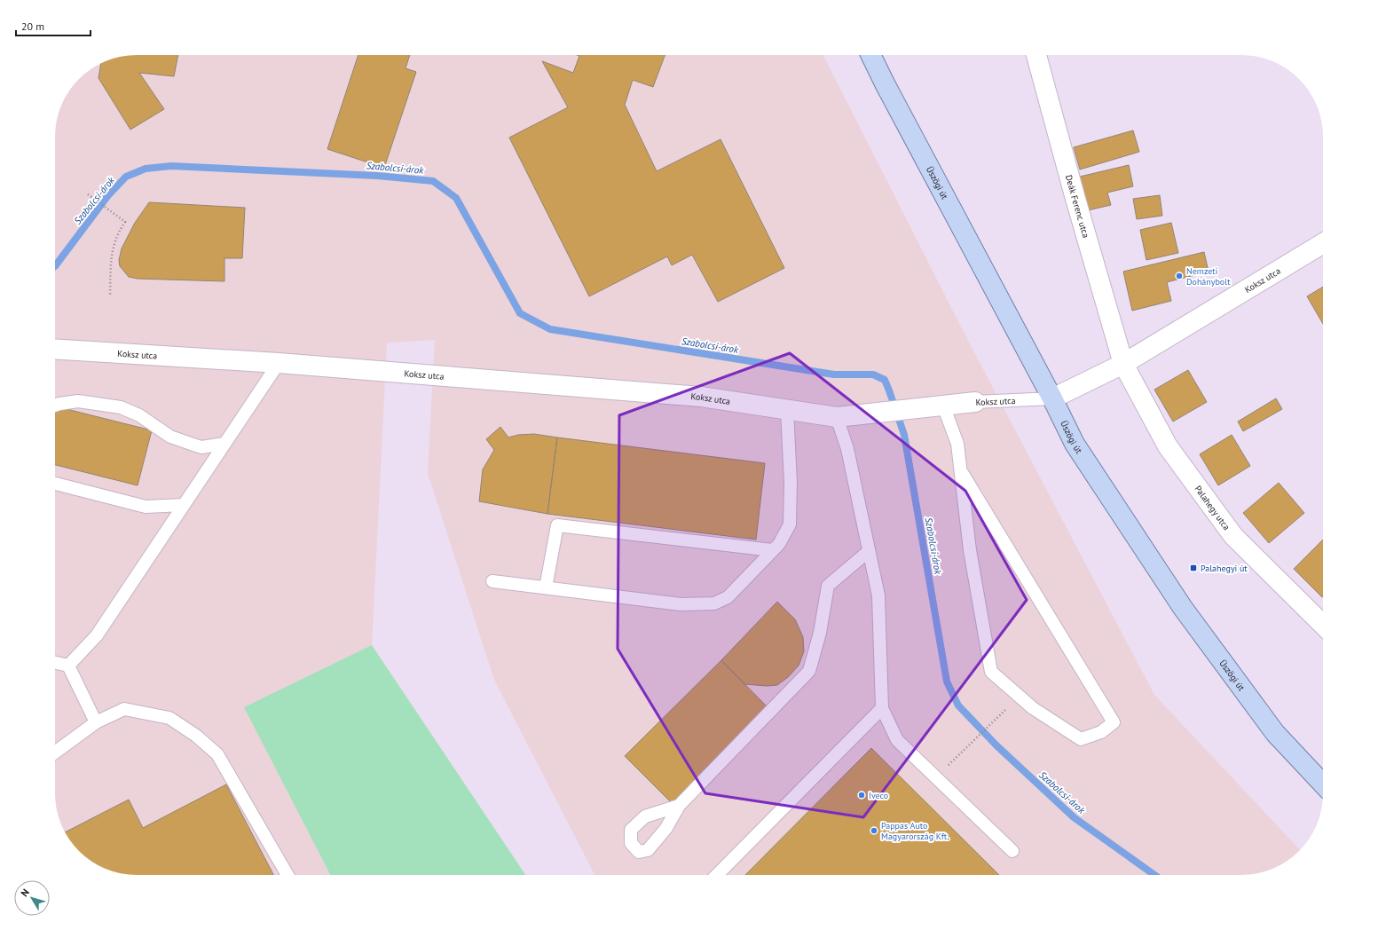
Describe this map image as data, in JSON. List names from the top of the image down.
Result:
{
  "streets": {
    "main road": ["Üszögi út"],
    "street": ["Deák Ferenc utca", "Koksz utca", "Palahegy utca"]
  },
  "crossings": [
    ["Üszögi út", "Koksz utca"],
    ["Deák Ferenc utca", "Koksz utca"],
    ["Deák Ferenc utca", "Palahegy utca"],
    ["Koksz utca", "Palahegy utca"]
  ],
  "water": ["Szabolcsi-árok"],
  "places": {
    "other": ["Nemzeti Dohánybolt", "Iveco", "Pappas Auto Magyarország Kft."],
    "transit": ["Palahegyi út"]
  },
  "scale_bar": "20 m",
  "north": "top left"
}
